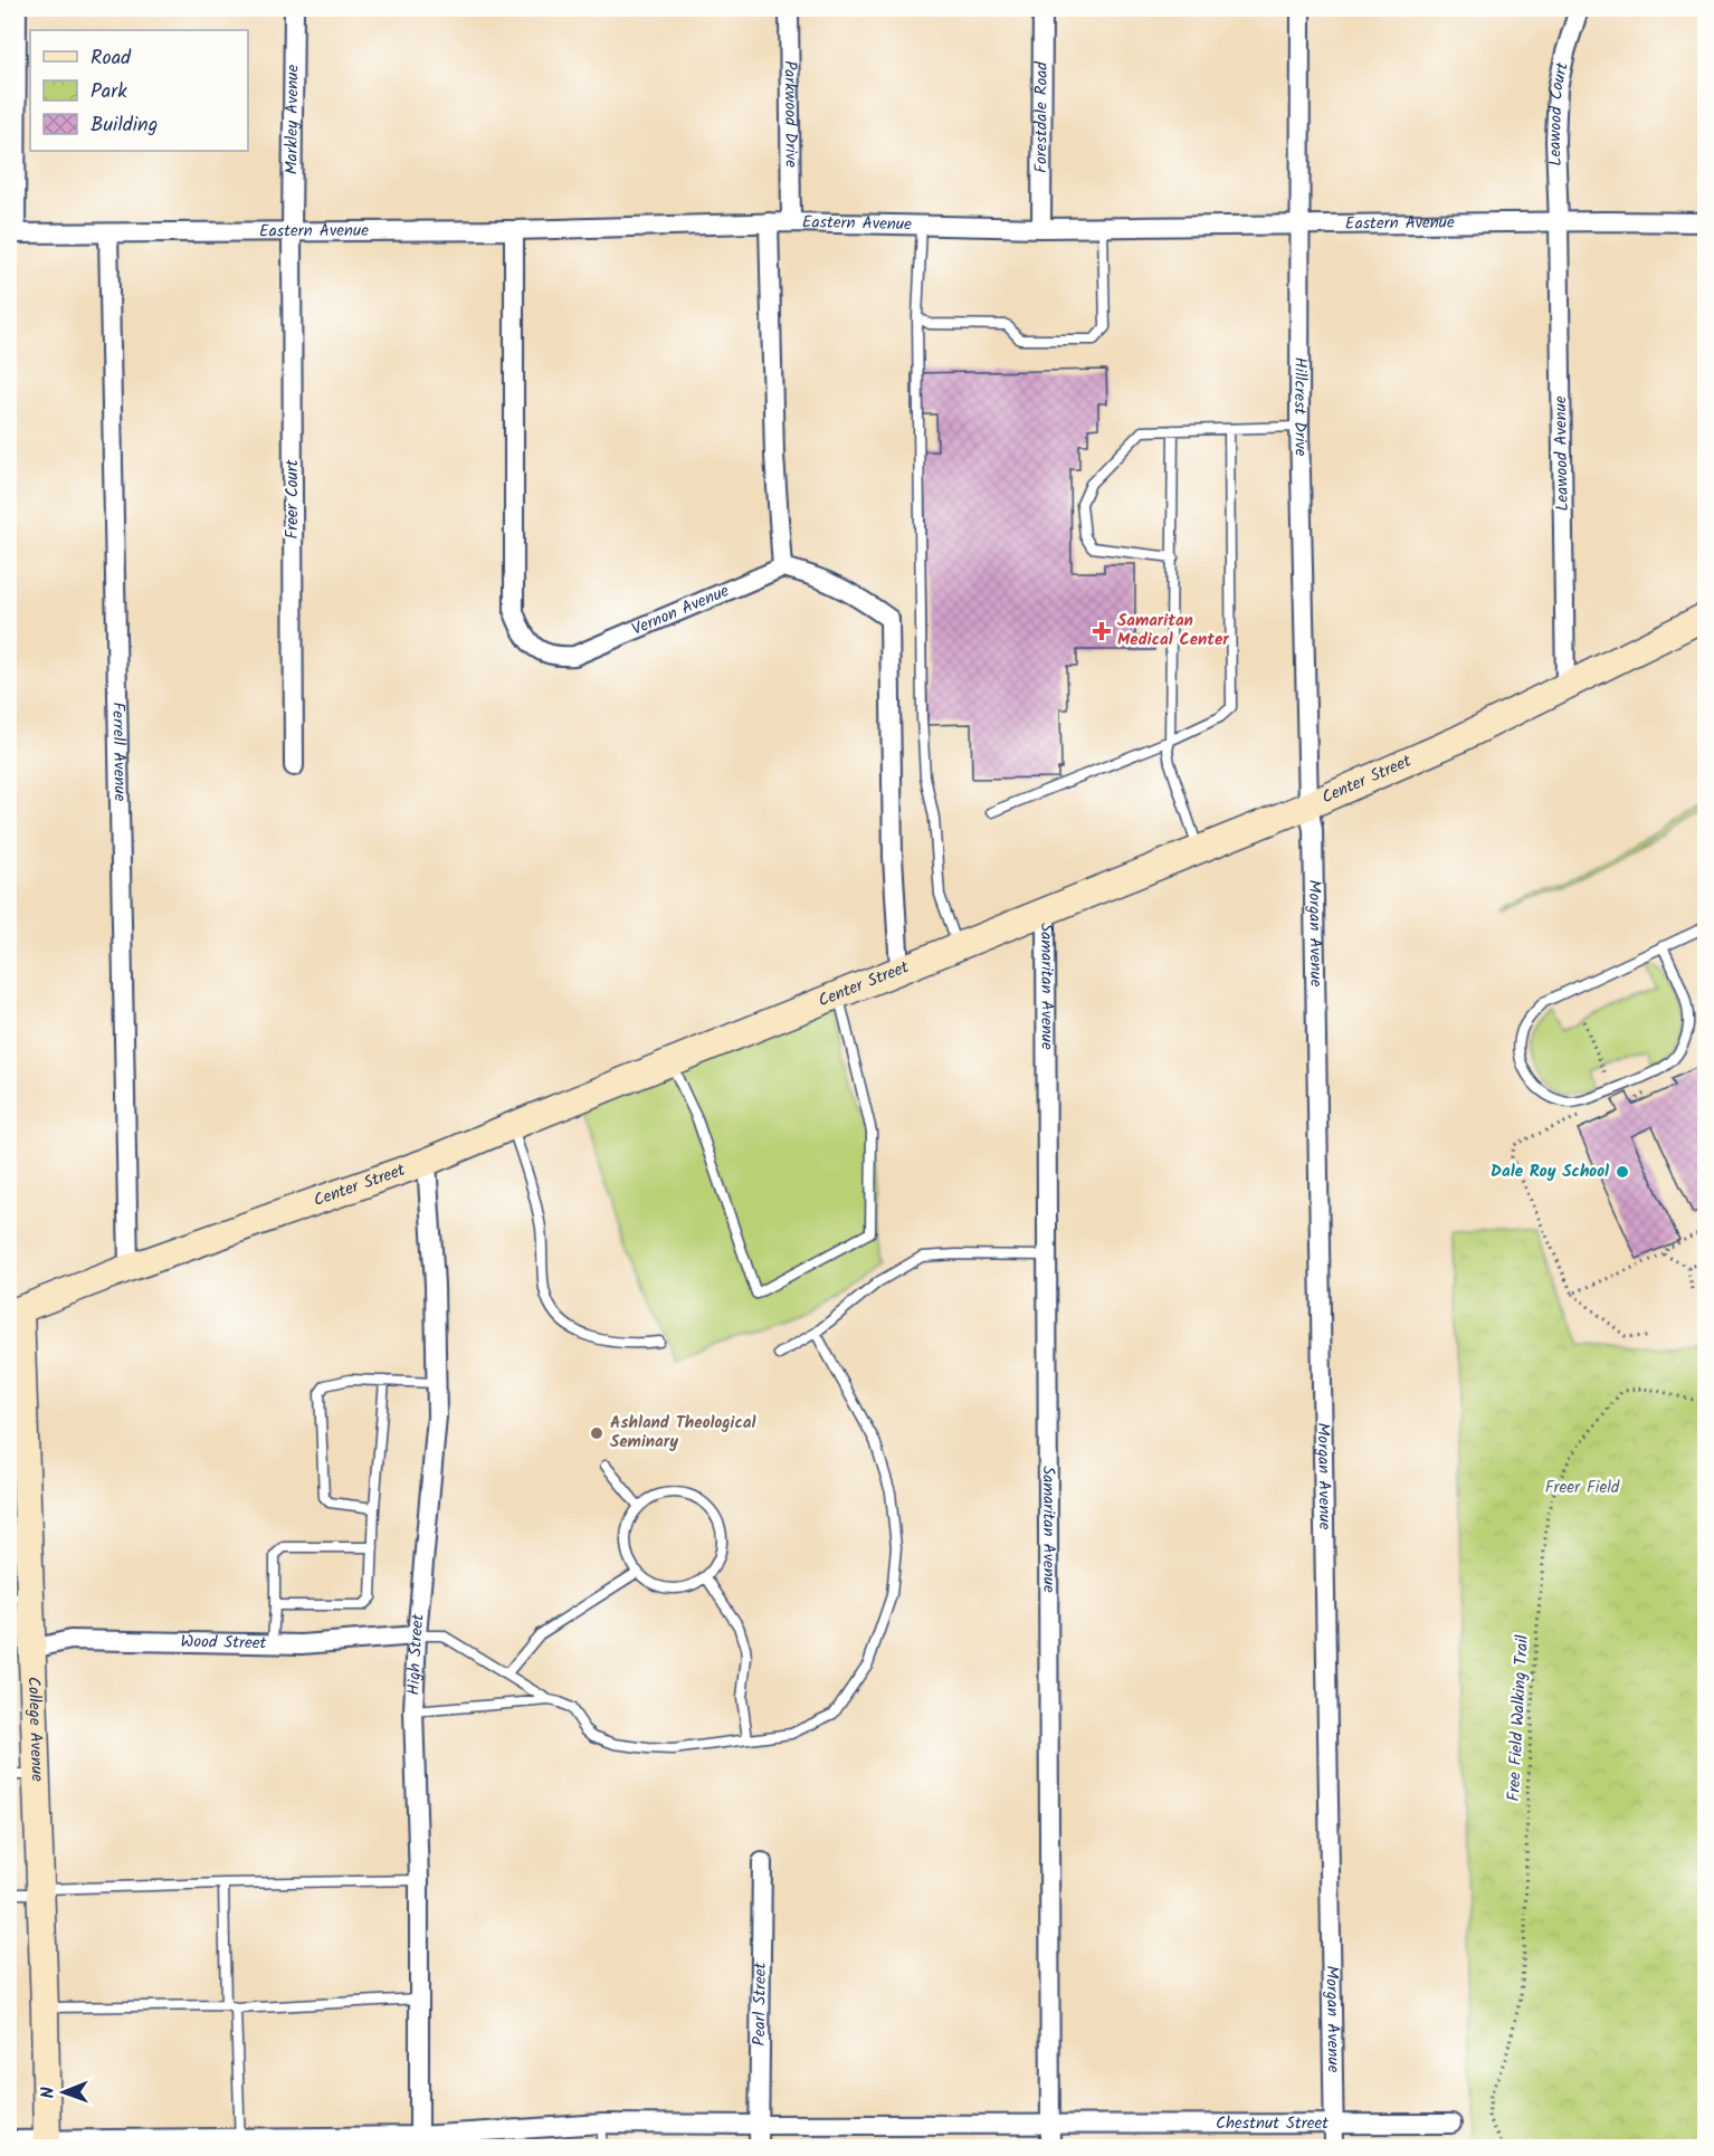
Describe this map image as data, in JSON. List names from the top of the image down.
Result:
{
  "streets": {
    "main road": ["Center Street", "College Avenue"],
    "street": [
      "Leawood Court",
      "Parkwood Drive",
      "Forestdale Road",
      "Markley Avenue",
      "Eastern Avenue",
      "Hillcrest Drive",
      "Leawood Avenue",
      "Freer Court",
      "Vernon Avenue",
      "Ferrell Avenue",
      "Morgan Avenue",
      "Samaritan Avenue",
      "Wood Street",
      "High Street",
      "Pearl Street",
      "Chestnut Street"
    ],
    "path": ["Free Field Walking Trail"]
  },
  "crossings": [
    ["Leawood Court", "Eastern Avenue"],
    ["Leawood Court", "Leawood Avenue"],
    ["Parkwood Drive", "Eastern Avenue"],
    ["Forestdale Road", "Eastern Avenue"],
    ["Markley Avenue", "Eastern Avenue"],
    ["Markley Avenue", "Freer Court"],
    ["Eastern Avenue", "Hillcrest Drive"],
    ["Eastern Avenue", "Leawood Avenue"],
    ["Eastern Avenue", "Freer Court"],
    ["Eastern Avenue", "Vernon Avenue"],
    ["Eastern Avenue", "Ferrell Avenue"],
    ["Hillcrest Drive", "Center Street"],
    ["Hillcrest Drive", "Morgan Avenue"],
    ["Leawood Avenue", "Center Street"],
    ["Ferrell Avenue", "Center Street"],
    ["Center Street", "Morgan Avenue"],
    ["Center Street", "Samaritan Avenue"],
    ["Center Street", "High Street"],
    ["Center Street", "College Avenue"],
    ["Morgan Avenue", "Chestnut Street"],
    ["Samaritan Avenue", "Chestnut Street"],
    ["Wood Street", "High Street"],
    ["Wood Street", "College Avenue"],
    ["High Street", "Chestnut Street"],
    ["College Avenue", "Chestnut Street"],
    ["Pearl Street", "Chestnut Street"]
  ],
  "parks": ["Freer Field"],
  "places": {
    "health": ["Samaritan Medical Center"],
    "other": ["Dale Roy School", "Ashland Theological Seminary"]
  },
  "legend": ["Road", "Park", "Building"],
  "north": "left"
}
